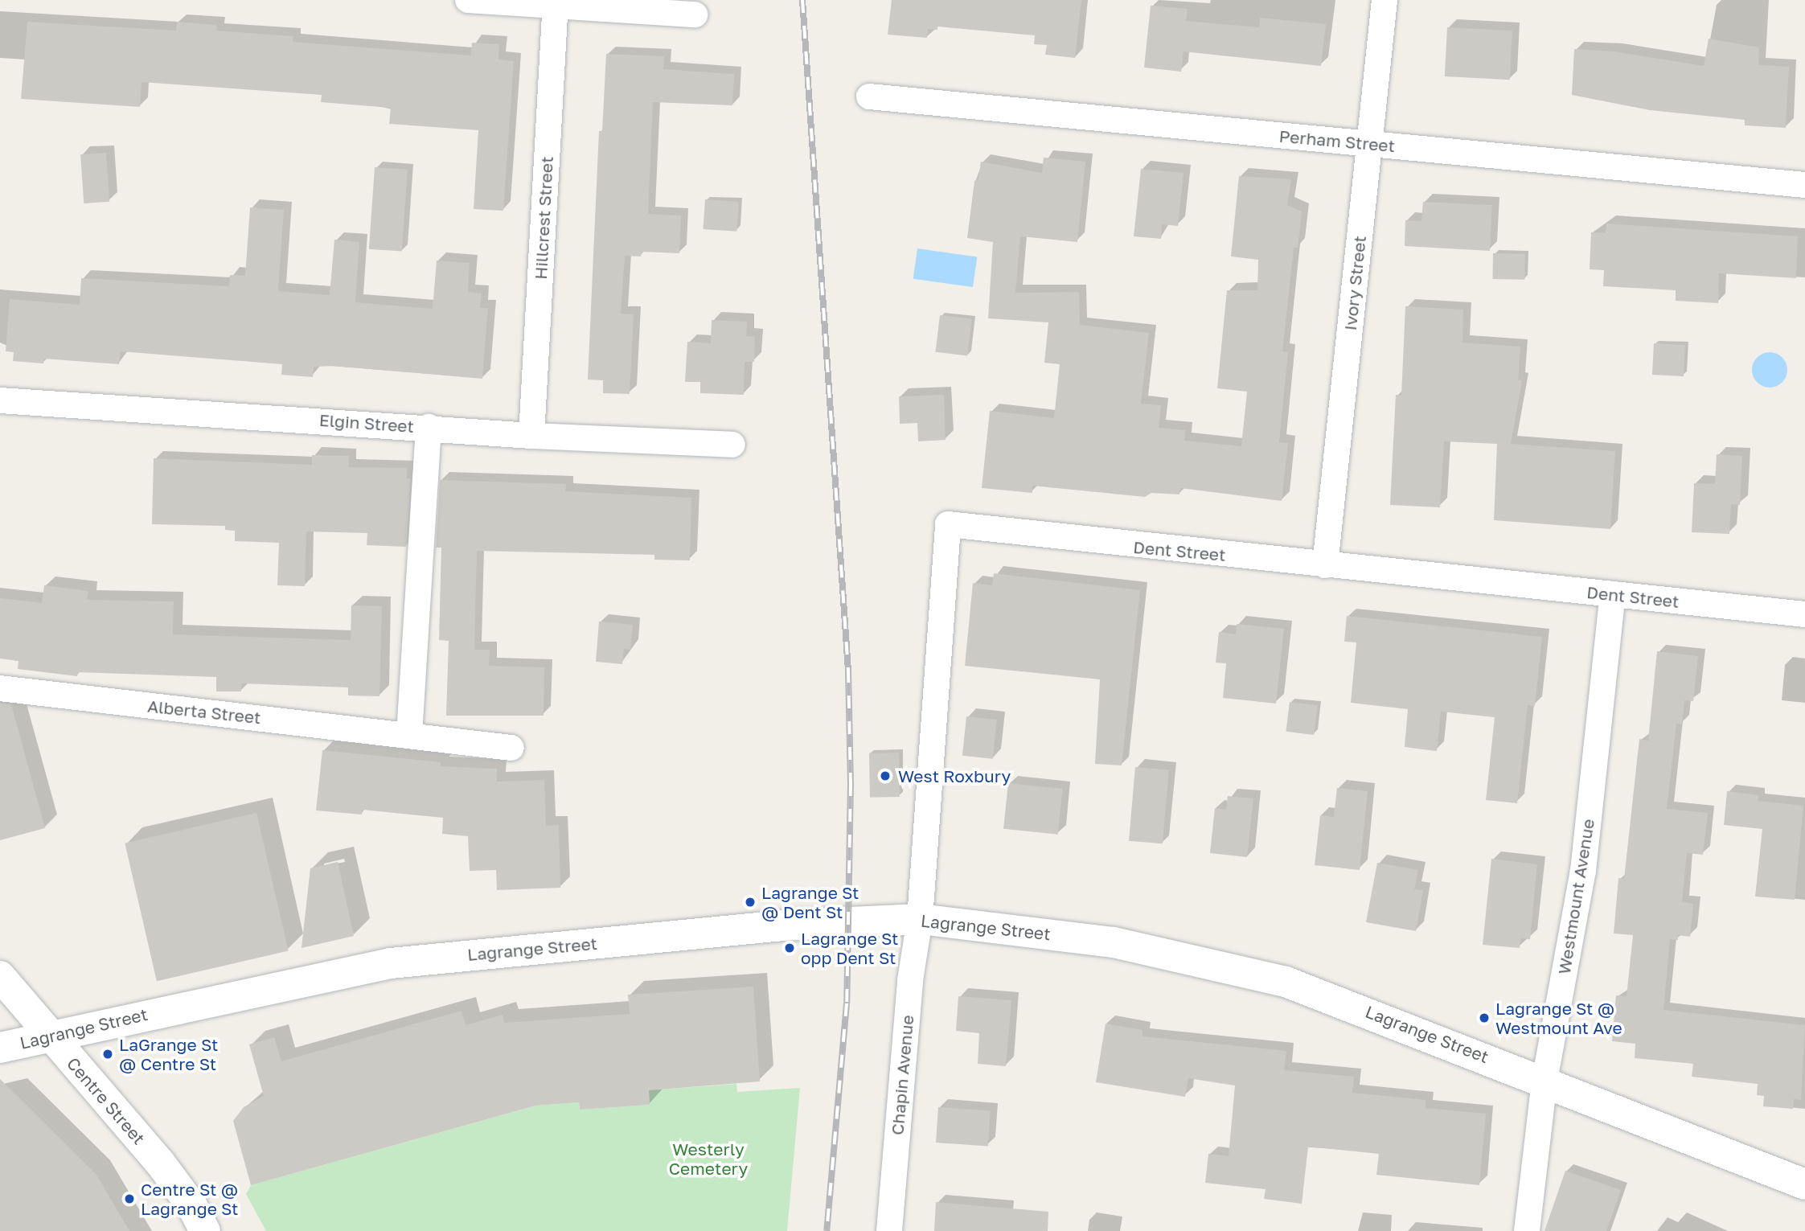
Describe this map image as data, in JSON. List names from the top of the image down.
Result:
{
  "streets": {
    "main road": ["Lagrange Street", "Centre Street"],
    "street": [
      "Perham Street",
      "Hillcrest Street",
      "Ivory Street",
      "Elgin Street",
      "Dent Street",
      "Alberta Street",
      "Westmount Avenue",
      "Chapin Avenue"
    ]
  },
  "crossings": [
    ["Perham Street", "Ivory Street"],
    ["Hillcrest Street", "Elgin Street"],
    ["Ivory Street", "Dent Street"],
    ["Dent Street", "Westmount Avenue"],
    ["Dent Street", "Lagrange Street"],
    ["Dent Street", "Chapin Avenue"],
    ["Westmount Avenue", "Lagrange Street"],
    ["Lagrange Street", "Chapin Avenue"],
    ["Lagrange Street", "Centre Street"]
  ],
  "parks": ["Westerly Cemetery"],
  "places": [
    "West Roxbury",
    "Lagrange St @ Dent St",
    "Lagrange St opp Dent St",
    "Lagrange St @ Westmount Ave",
    "LaGrange St @ Centre St",
    "Centre St @ Lagrange St"
  ]
}
